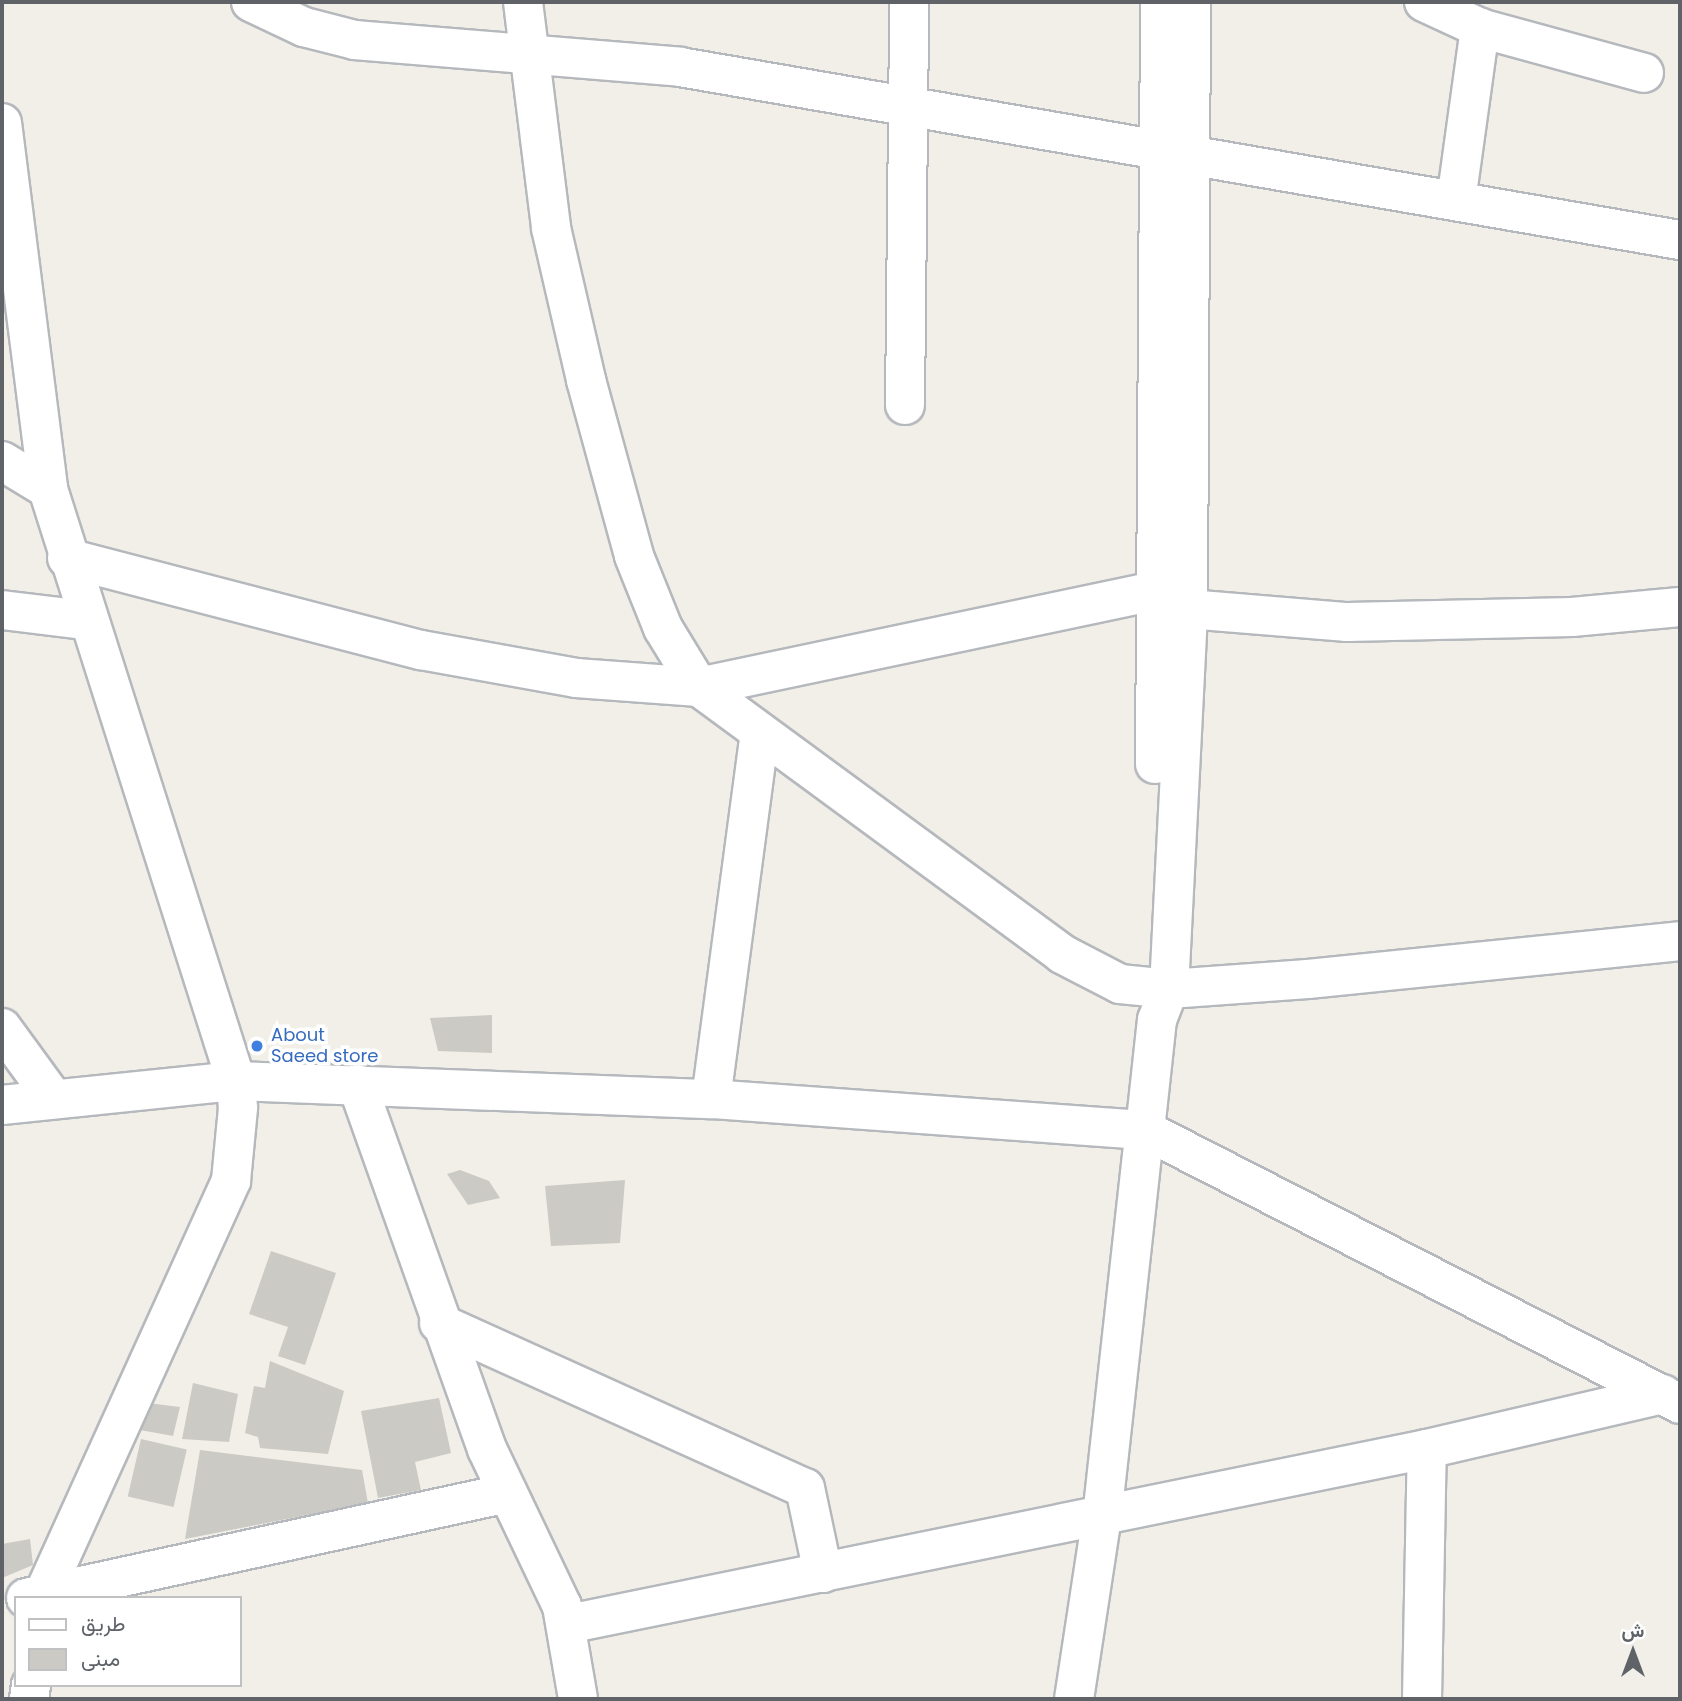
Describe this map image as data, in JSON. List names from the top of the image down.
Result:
{
  "places": ["About Saeed store"],
  "legend": ["طريق", "مبنى"],
  "north": "top"
}
